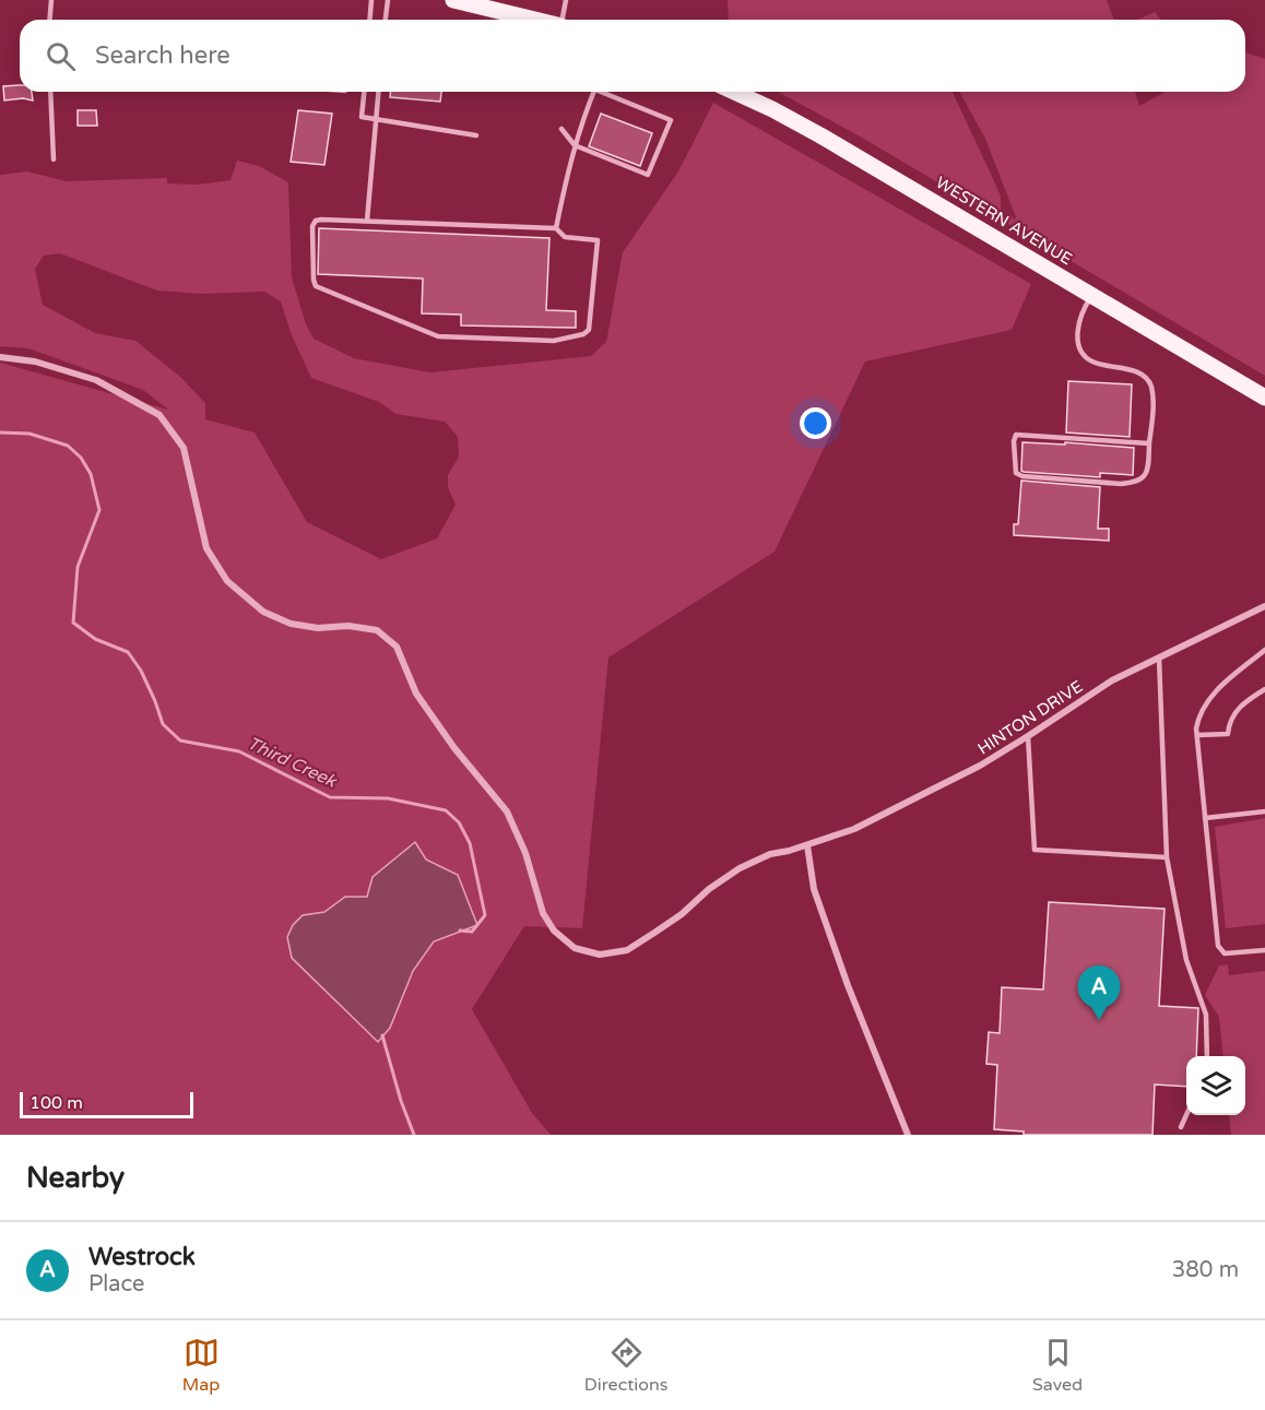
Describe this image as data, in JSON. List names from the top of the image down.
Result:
{
  "streets": {
    "main road": ["WESTERN AVENUE"],
    "street": ["HINTON DRIVE"]
  },
  "water": ["Third Creek"],
  "scale_bar": "100 m",
  "page": {
    "search": "Search here",
    "pins": "A",
    "scale": "100 m",
    "heading": "Nearby",
    "list": [
      {
        "mark": "A",
        "name": "Westrock",
        "note": "Place",
        "value": "380 m"
      }
    ],
    "nav": ["Map", "Directions", "Saved"]
  }
}
